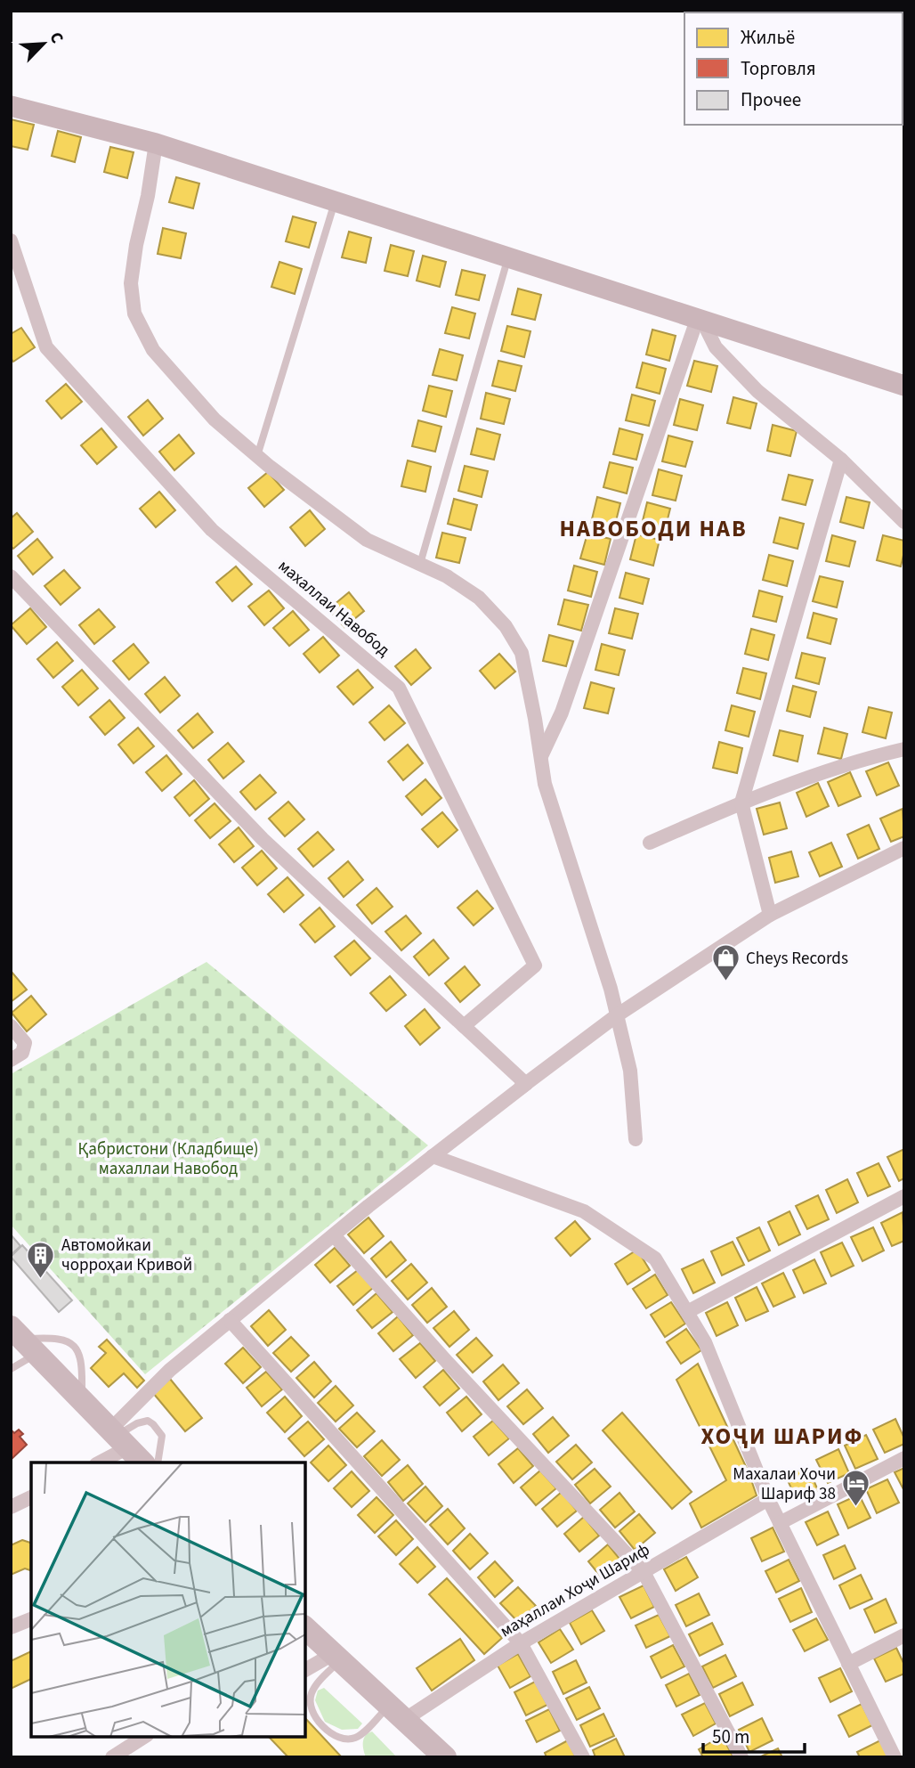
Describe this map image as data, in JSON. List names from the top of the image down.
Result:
{
  "streets": {
    "street": ["махаллаи Навобод", "маҳаллаи Хоҷи Шариф"]
  },
  "districts": ["НАВОБОДИ НАВ", "ХОҶИ ШАРИФ"],
  "parks": ["Қабристони (Кладбище) махаллаи Навобод"],
  "places": {
    "shop": ["Cheys Records"],
    "building": ["Автомойкаи чорроҳаи Кривой"],
    "hotel": ["Махалаи Хочи Шариф 38"]
  },
  "legend": ["Жильё", "Торговля", "Прочее"],
  "scale_bar": "50 m",
  "north": "top right"
}
